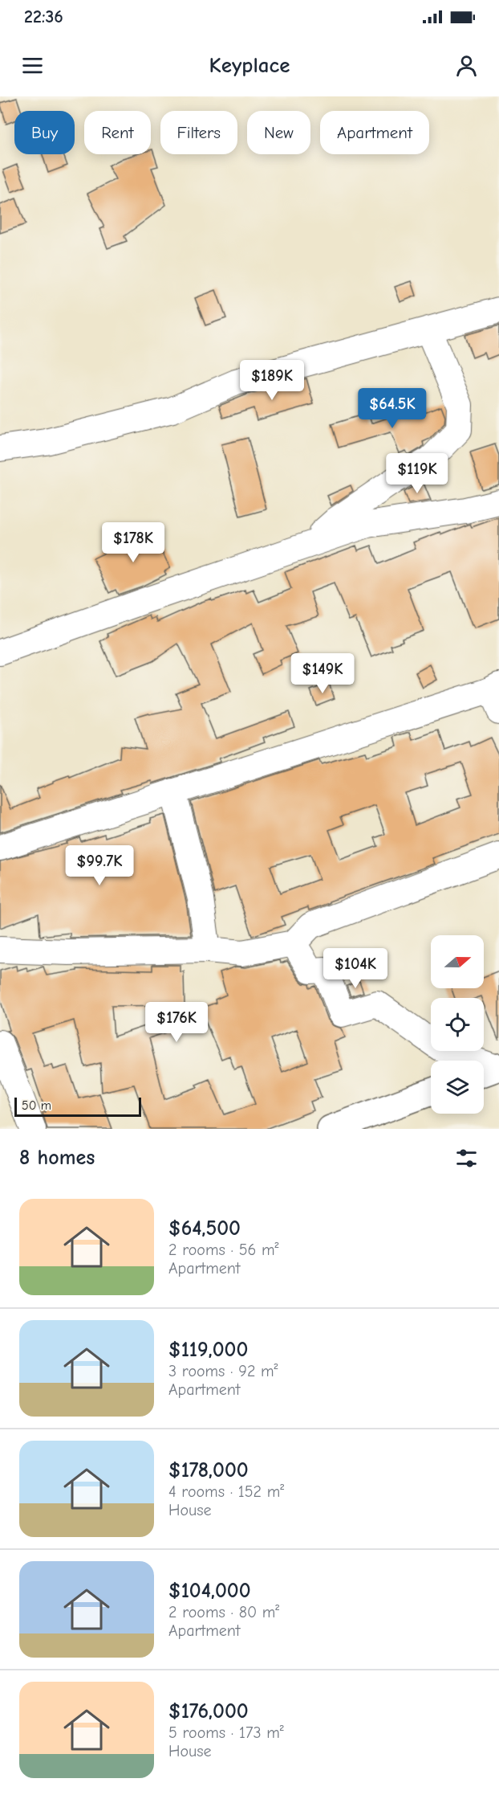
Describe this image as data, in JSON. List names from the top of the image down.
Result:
{
  "scale_bar": "50 m",
  "north": "right",
  "page": {
    "status": "22:36",
    "header": "Keyplace",
    "chip": [
      "Buy",
      "Rent",
      "Filters",
      "New",
      "Apartment"
    ],
    "price": [
      "$189K",
      "$64.5K",
      "$119K",
      "$178K",
      "$149K",
      "$99.7K",
      "$104K",
      "$176K"
    ],
    "scale": "50 m",
    "heading": "8 homes",
    "list": [
      {
        "name": "$64,500",
        "note": "2 rooms · 56 m² · Apartment"
      },
      {
        "name": "$119,000",
        "note": "3 rooms · 92 m² · Apartment"
      },
      {
        "name": "$178,000",
        "note": "4 rooms · 152 m² · House"
      },
      {
        "name": "$104,000",
        "note": "2 rooms · 80 m² · Apartment"
      },
      {
        "name": "$176,000",
        "note": "5 rooms · 173 m² · House"
      }
    ]
  }
}
